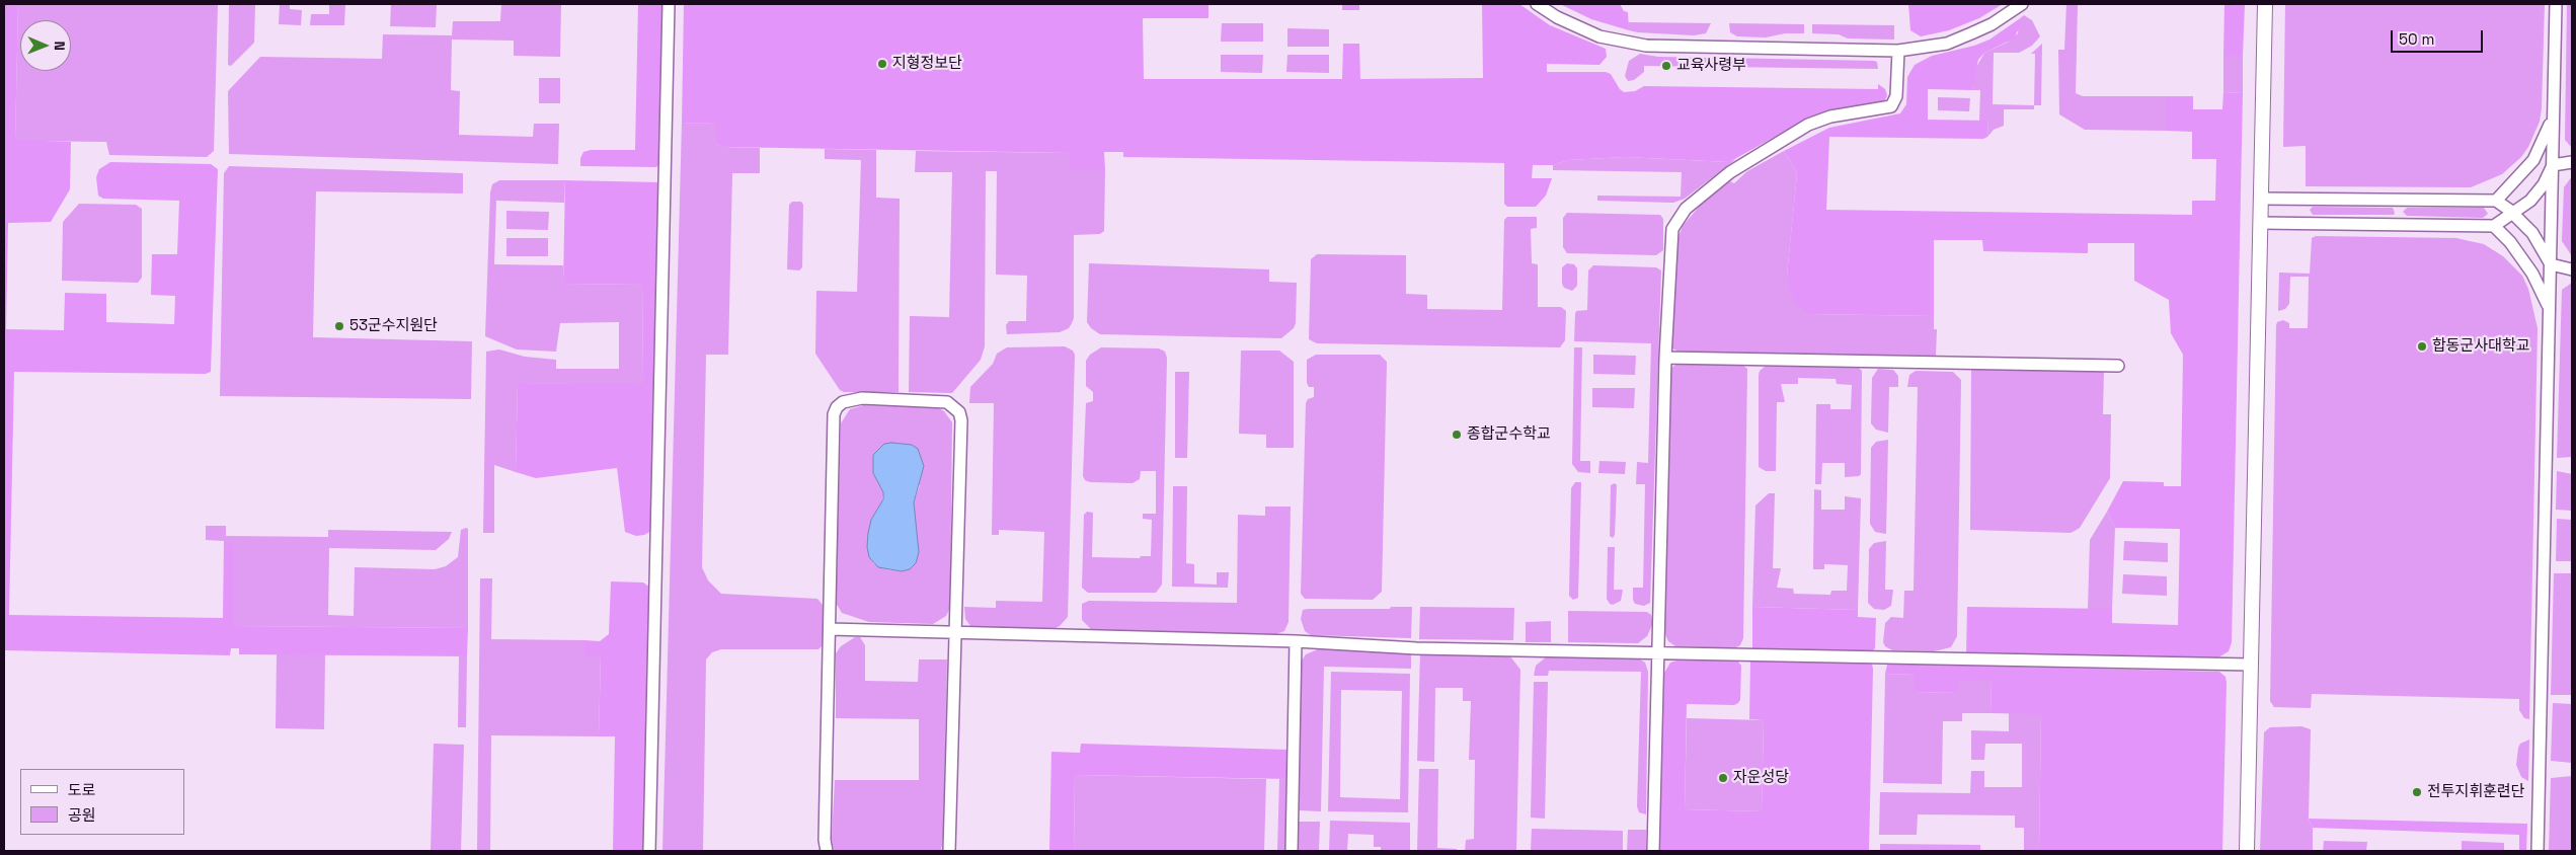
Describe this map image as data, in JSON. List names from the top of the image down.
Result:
{
  "places": [
    "지형정보단",
    "교육사령부",
    "53군수지원단",
    "합동군사대학교",
    "종합군수학교",
    "자운성당",
    "전투지휘훈련단"
  ],
  "legend": ["도로", "공원"],
  "scale_bar": "50 m",
  "north": "right"
}
